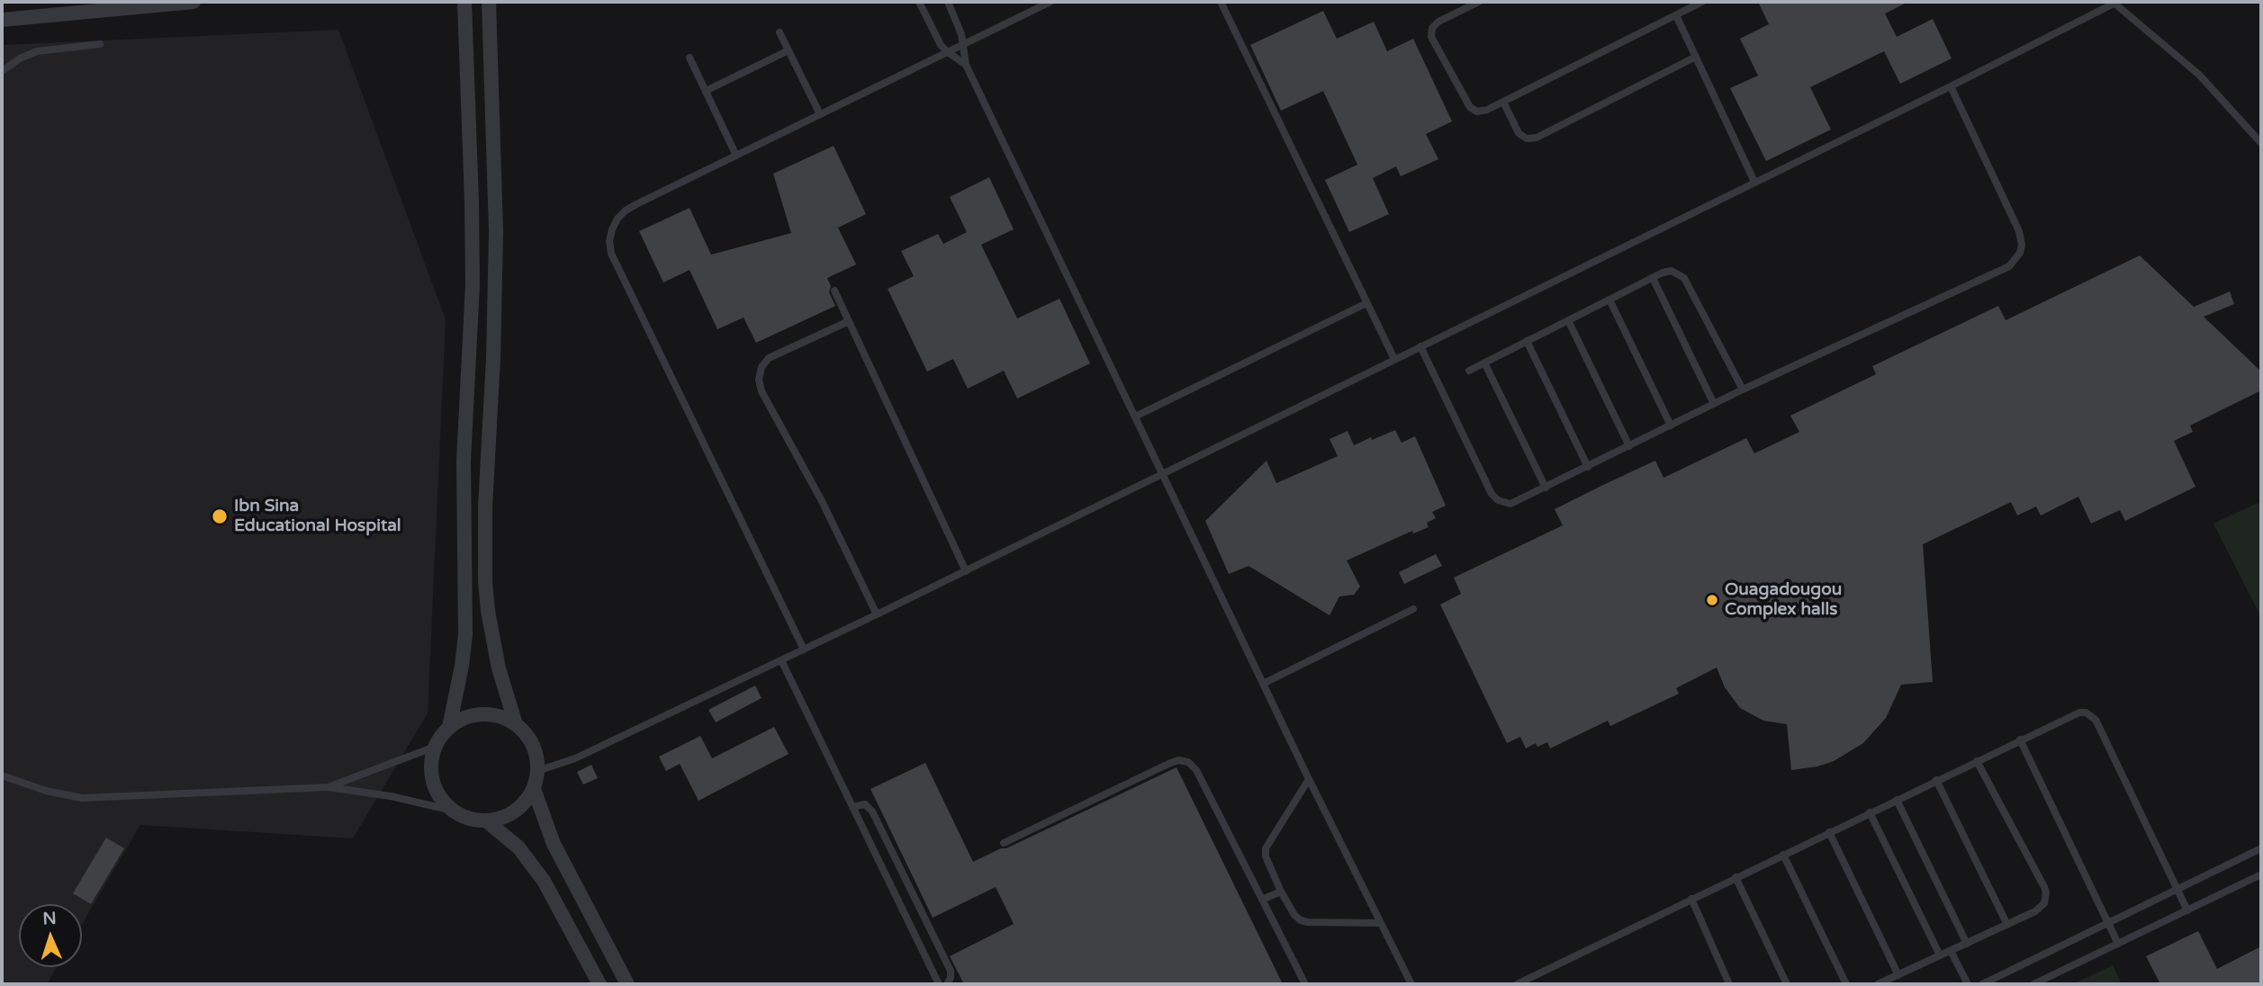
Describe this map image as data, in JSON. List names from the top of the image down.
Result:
{
  "places": ["Ibn Sina Educational Hospital", "Ouagadougou Complex halls"],
  "north": "top"
}
